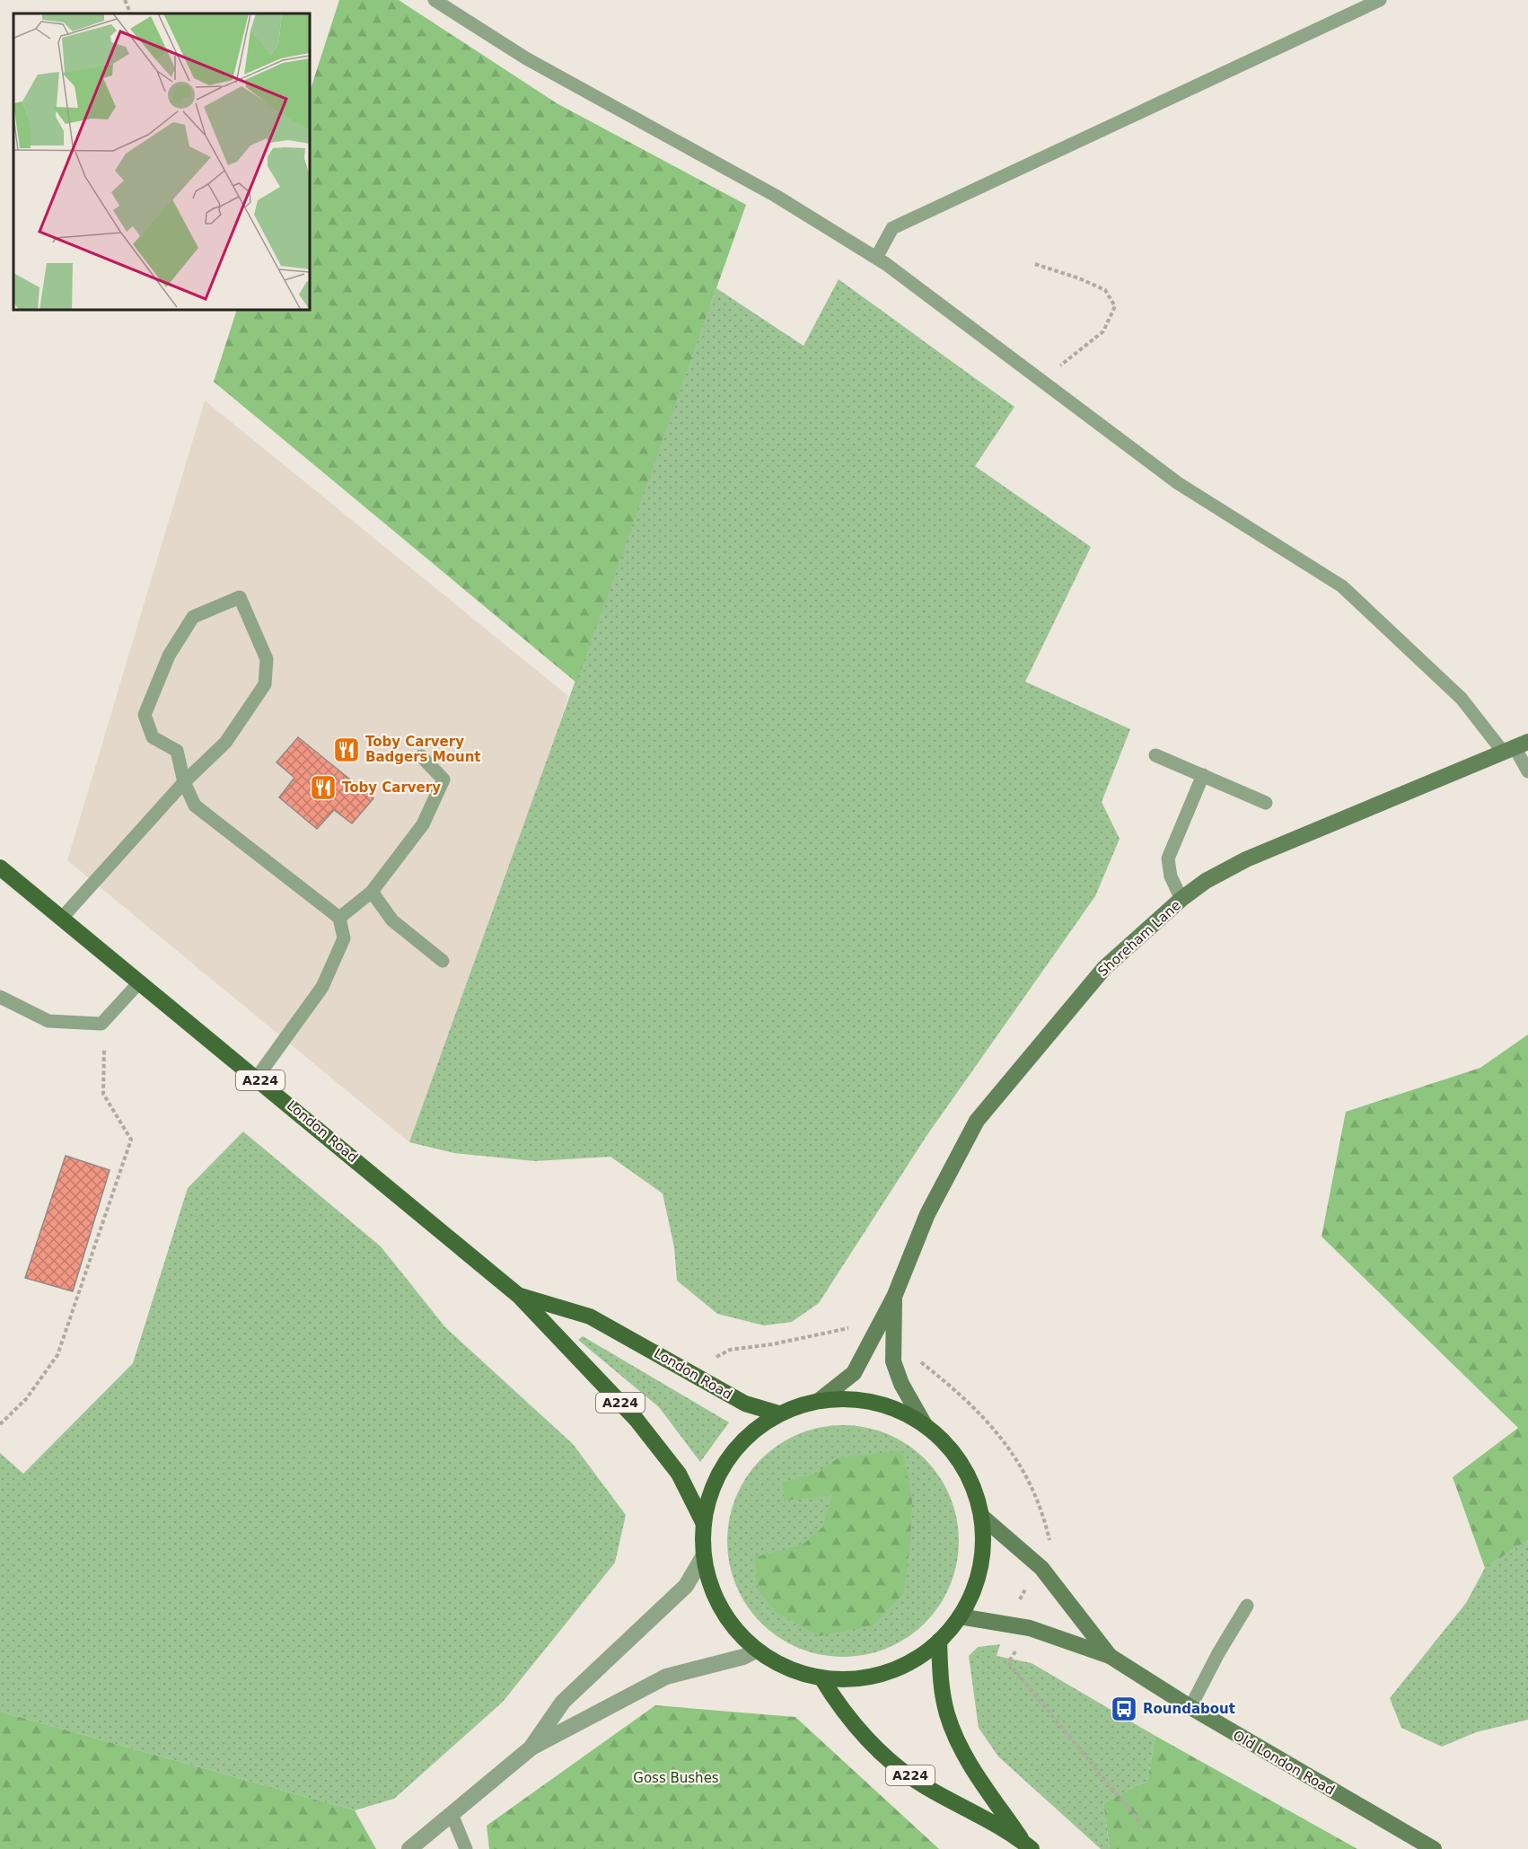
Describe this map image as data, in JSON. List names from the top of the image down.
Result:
{
  "streets": {
    "main road": ["A224", "London Road"],
    "street": ["Shoreham Lane", "Old London Road"]
  },
  "parks": ["Goss Bushes"],
  "places": {
    "restaurant": ["Toby Carvery Badgers Mount", "Toby Carvery"],
    "bus stop": ["Roundabout"]
  }
}
